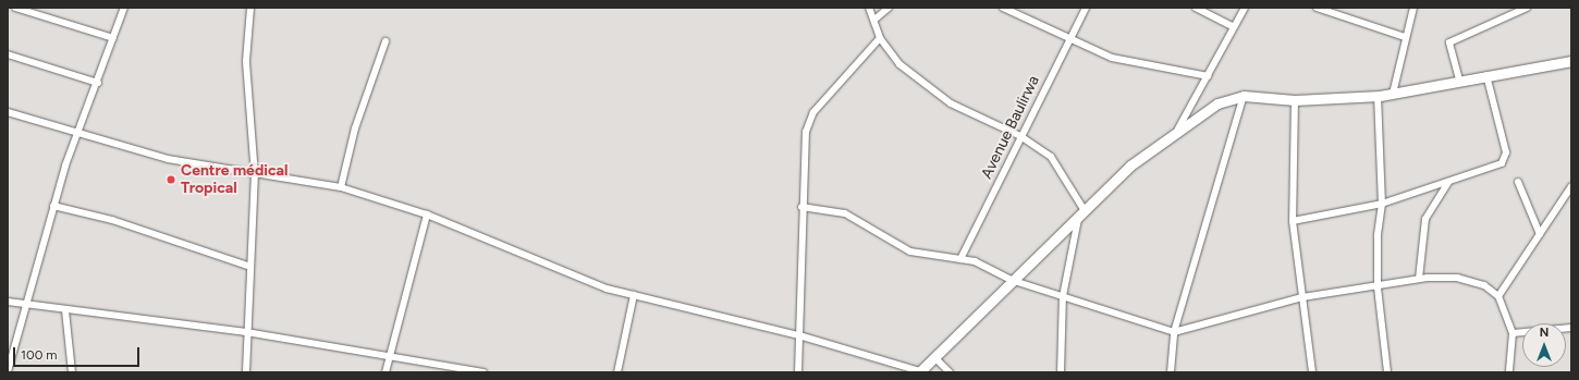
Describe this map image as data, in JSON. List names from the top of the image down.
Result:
{
  "streets": {
    "street": ["Avenue Baulirwa"]
  },
  "places": ["Centre médical Tropical"],
  "scale_bar": "100 m",
  "north": "top"
}
